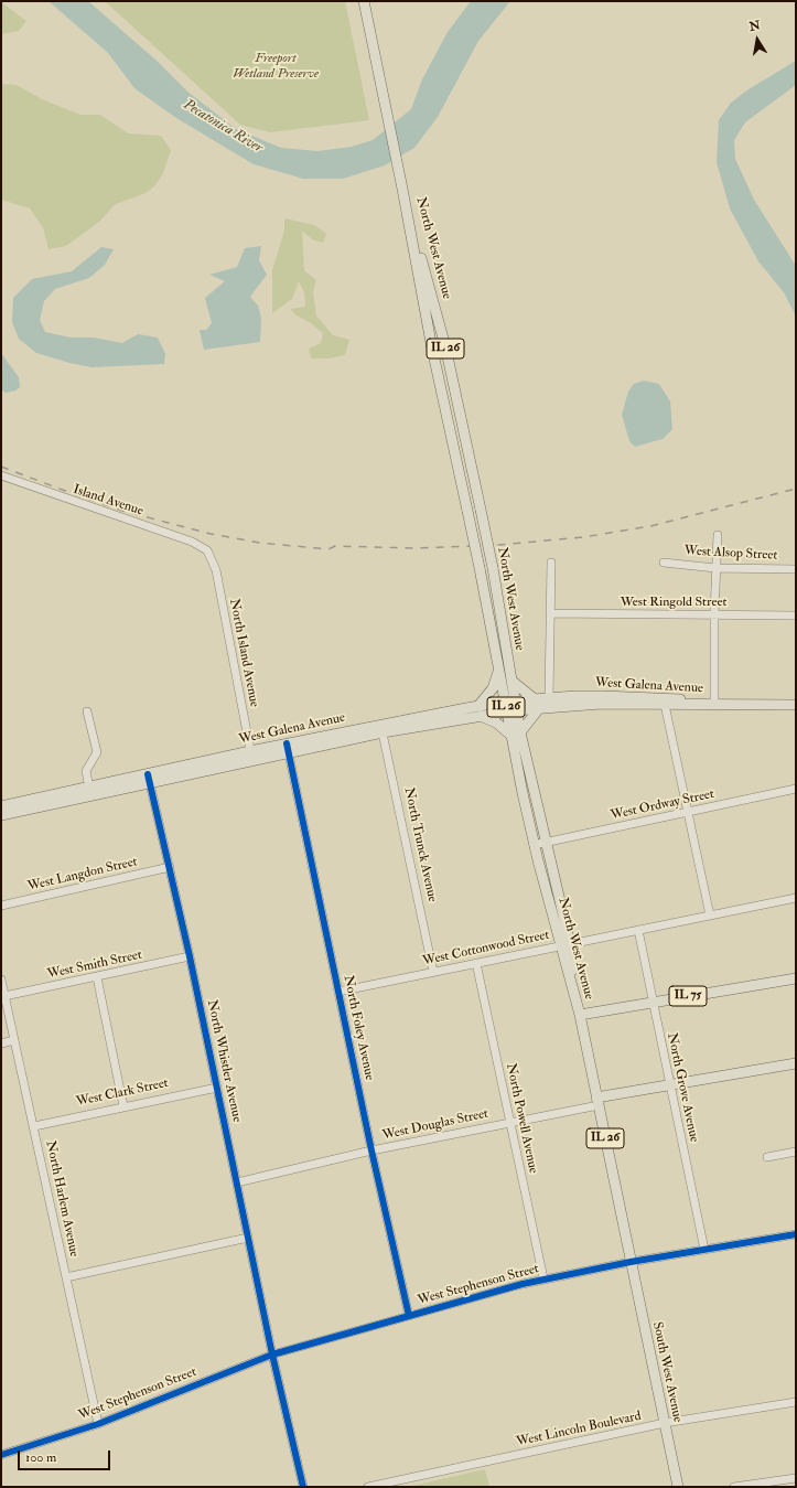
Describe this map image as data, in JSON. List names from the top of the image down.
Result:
{
  "streets": {
    "main road": [
      "North West Avenue",
      "IL 26",
      "West Galena Avenue",
      "IL 75",
      "West Douglas Street",
      "South West Avenue"
    ],
    "street": [
      "Island Avenue",
      "West Alsop Street",
      "West Ringold Street",
      "North Island Avenue",
      "West Ordway Street",
      "North Trunck Avenue",
      "West Langdon Street",
      "West Cottonwood Street",
      "West Smith Street",
      "North Foley Avenue",
      "North Whistler Avenue",
      "North Grove Avenue",
      "West Clark Street",
      "North Powell Avenue",
      "North Harlem Avenue",
      "West Stephenson Street",
      "West Lincoln Boulevard"
    ]
  },
  "crossings": [
    ["North West Avenue", "West Galena Avenue"],
    ["North West Avenue", "West Ordway Street"],
    ["North West Avenue", "West Cottonwood Street"],
    ["North West Avenue", "IL 75"],
    ["North West Avenue", "West Douglas Street"],
    ["North West Avenue", "West Stephenson Street"],
    ["North West Avenue", "South West Avenue"],
    ["Island Avenue", "North Island Avenue"],
    ["North Island Avenue", "West Galena Avenue"],
    ["West Galena Avenue", "North Trunck Avenue"],
    ["West Galena Avenue", "North Foley Avenue"],
    ["West Galena Avenue", "North Whistler Avenue"],
    ["North Trunck Avenue", "West Cottonwood Street"],
    ["West Langdon Street", "North Whistler Avenue"],
    ["West Cottonwood Street", "North Foley Avenue"],
    ["West Cottonwood Street", "North Grove Avenue"],
    ["West Cottonwood Street", "North Powell Avenue"],
    ["West Smith Street", "North Whistler Avenue"],
    ["West Smith Street", "North Harlem Avenue"],
    ["IL 75", "North Grove Avenue"],
    ["North Foley Avenue", "West Douglas Street"],
    ["North Foley Avenue", "West Stephenson Street"],
    ["North Whistler Avenue", "West Clark Street"],
    ["North Whistler Avenue", "West Douglas Street"],
    ["North Whistler Avenue", "West Stephenson Street"],
    ["North Grove Avenue", "West Douglas Street"],
    ["North Grove Avenue", "West Stephenson Street"],
    ["West Clark Street", "North Harlem Avenue"],
    ["North Powell Avenue", "West Douglas Street"],
    ["North Powell Avenue", "West Stephenson Street"],
    ["North Harlem Avenue", "West Stephenson Street"],
    ["West Stephenson Street", "South West Avenue"],
    ["South West Avenue", "West Lincoln Boulevard"]
  ],
  "water": ["Pecatonica River"],
  "parks": ["Freeport Wetland Preserve"],
  "scale_bar": "100 m",
  "north": "top"
}
